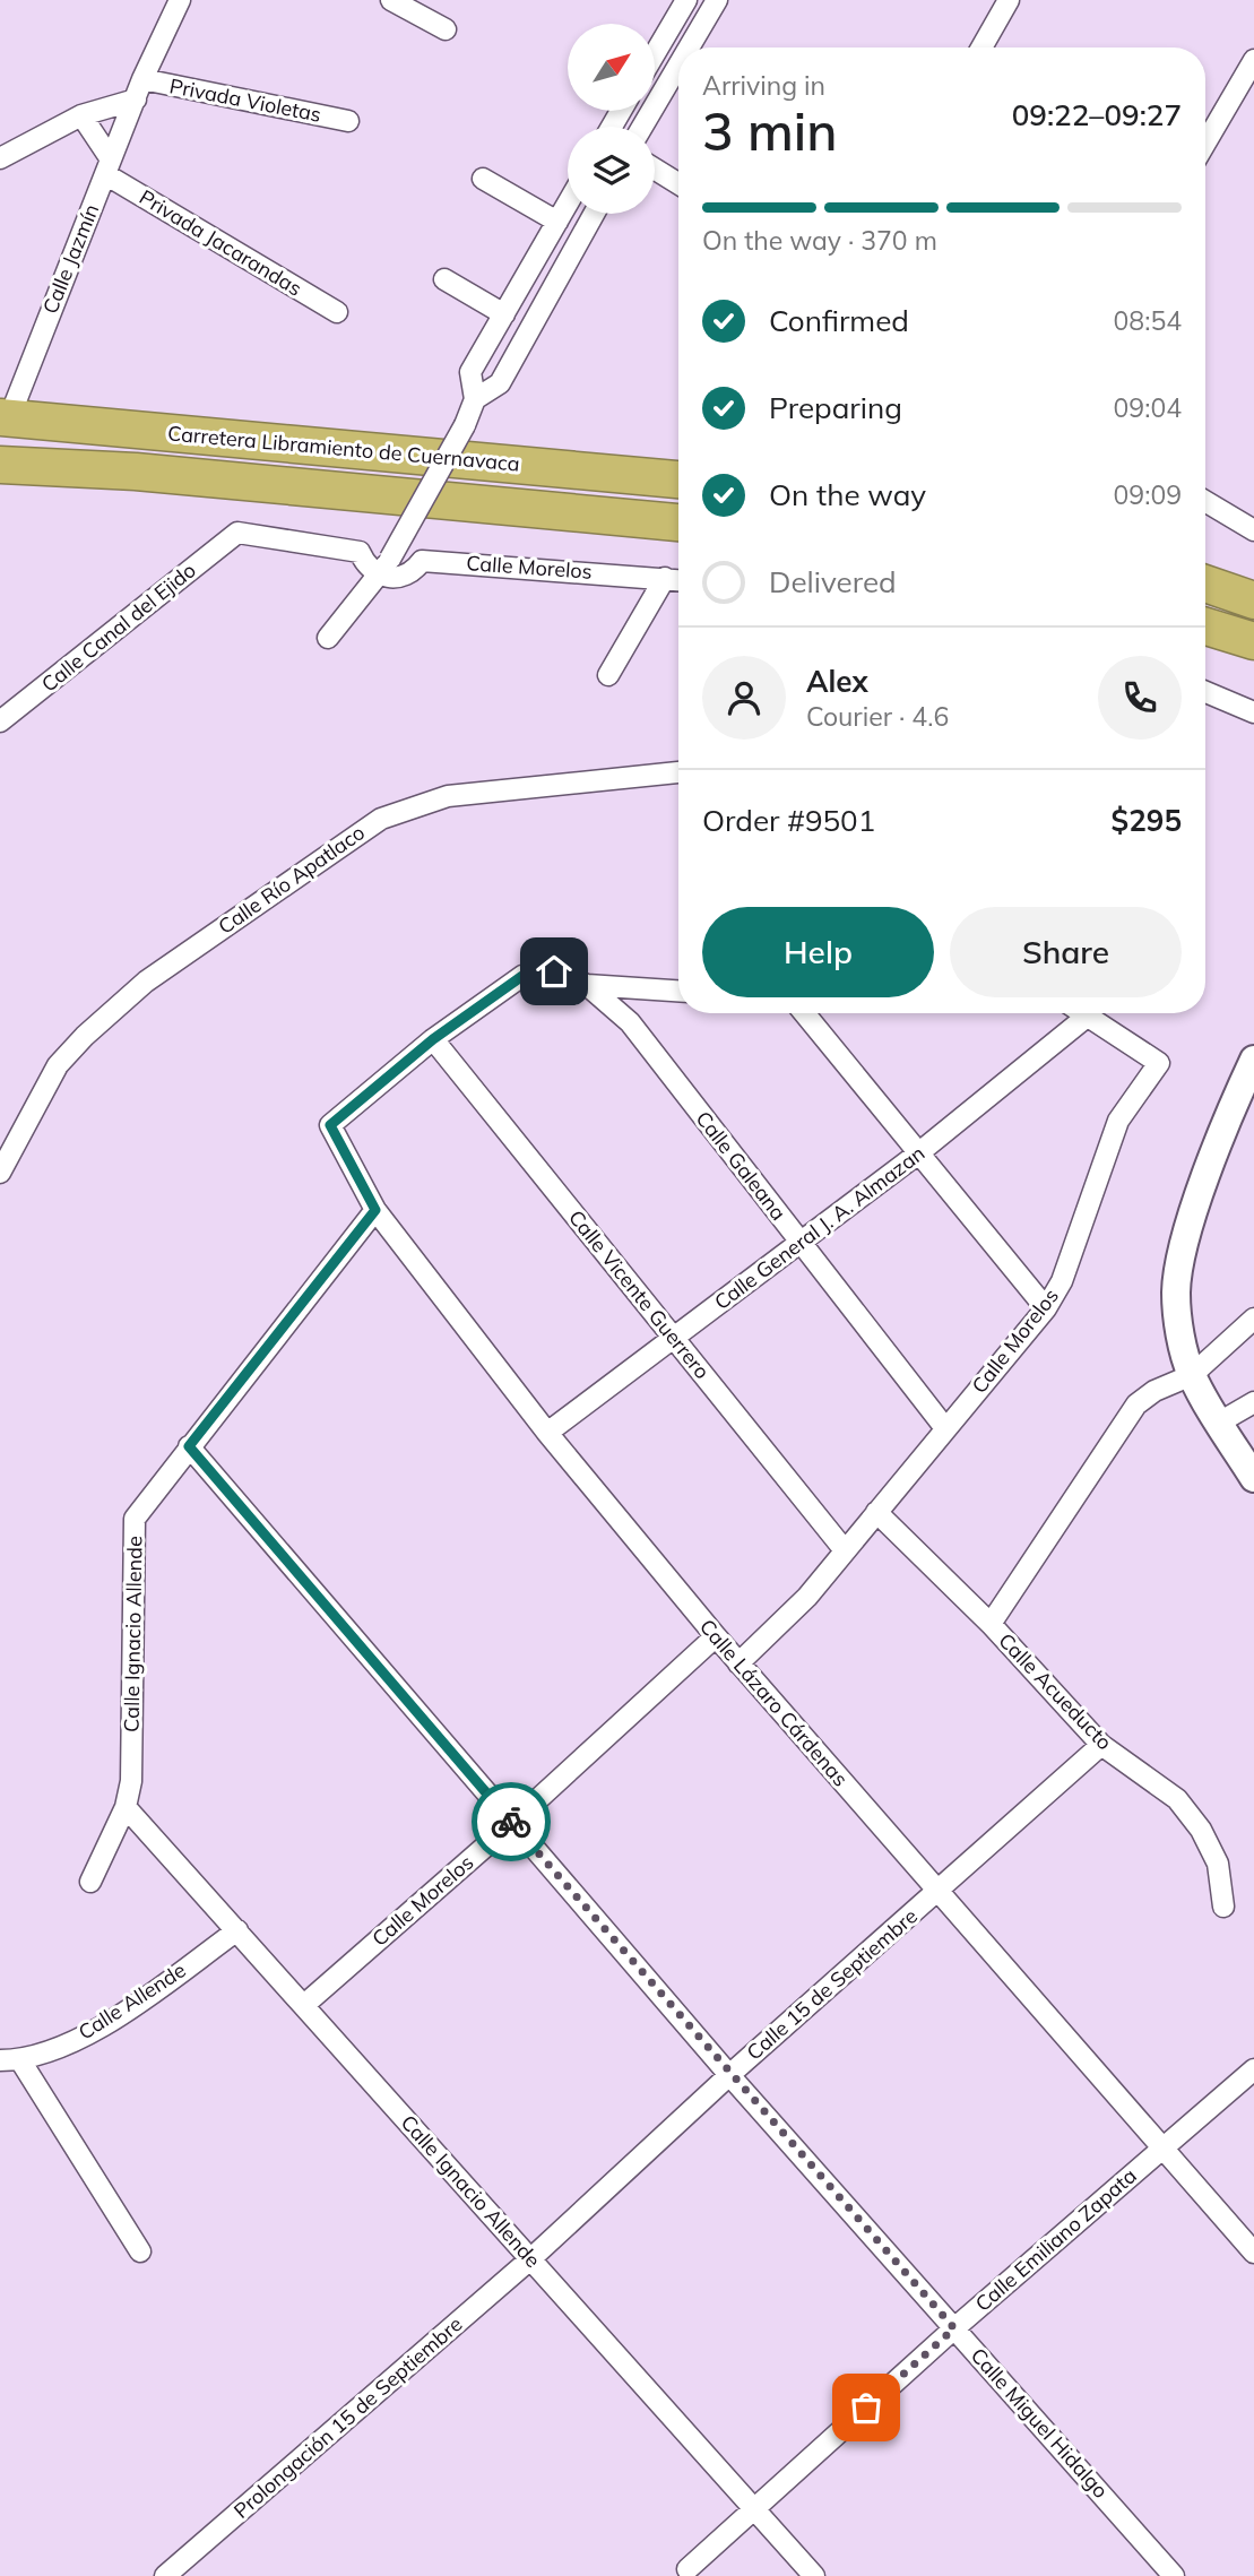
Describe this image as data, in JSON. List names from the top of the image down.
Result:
{
  "streets": {
    "highway": ["Carretera Libramiento de Cuernavaca"],
    "street": [
      "Privada Violetas",
      "Privada Jacarandas",
      "Calle Jazmín",
      "Calle Morelos",
      "Calle Canal del Ejido",
      "Calle Río Apatlaco",
      "Calle Galeana",
      "Calle General J. A. Almazan",
      "Calle Vicente Guerrero",
      "Calle Ignacio Allende",
      "Calle Acueducto",
      "Calle Lázaro Cárdenas",
      "Calle 15 de Septiembre",
      "Calle Allende",
      "Calle Emiliano Zapata",
      "Prolongación 15 de Septiembre",
      "Calle Miguel Hidalgo"
    ]
  },
  "crossings": [
    ["Privada Violetas", "Calle Jazmín"],
    ["Privada Jacarandas", "Calle Jazmín"],
    ["Calle Jazmín", "Carretera Libramiento de Cuernavaca"],
    ["Calle Morelos", "Calle Canal del Ejido"],
    ["Calle Morelos", "Calle Galeana"],
    ["Calle Morelos", "Calle General J. A. Almazan"],
    ["Calle Morelos", "Calle Vicente Guerrero"],
    ["Calle Morelos", "Calle Ignacio Allende"],
    ["Calle Morelos", "Calle Acueducto"],
    ["Calle Morelos", "Calle Lázaro Cárdenas"],
    ["Calle Morelos", "Calle Miguel Hidalgo"],
    ["Calle Galeana", "Calle General J. A. Almazan"],
    ["Calle General J. A. Almazan", "Calle Vicente Guerrero"],
    ["Calle General J. A. Almazan", "Calle Lázaro Cárdenas"],
    ["Calle Vicente Guerrero", "Calle Lázaro Cárdenas"],
    ["Calle Ignacio Allende", "Calle Lázaro Cárdenas"],
    ["Calle Ignacio Allende", "Calle 15 de Septiembre"],
    ["Calle Ignacio Allende", "Calle Allende"],
    ["Calle Ignacio Allende", "Calle Emiliano Zapata"],
    ["Calle Ignacio Allende", "Prolongación 15 de Septiembre"],
    ["Calle Ignacio Allende", "Calle Miguel Hidalgo"],
    ["Calle Acueducto", "Calle 15 de Septiembre"],
    ["Calle Lázaro Cárdenas", "Calle 15 de Septiembre"],
    ["Calle Lázaro Cárdenas", "Calle Emiliano Zapata"],
    ["Calle 15 de Septiembre", "Prolongación 15 de Septiembre"],
    ["Calle 15 de Septiembre", "Calle Miguel Hidalgo"],
    ["Calle Emiliano Zapata", "Calle Miguel Hidalgo"]
  ],
  "north": "top right",
  "page": {
    "heading": ["3 min", "Arriving in", "09:22–09:27"],
    "panel": [
      "Alex",
      "Courier · 4.6",
      "Order #9501",
      "$295"
    ],
    "bar": "On the way · 370 m",
    "list": [
      ["Confirmed", "08:54"],
      ["Preparing", "09:04"],
      ["On the way", "09:09"],
      "Delivered"
    ],
    "buttons": ["Help", "Share"]
  }
}
